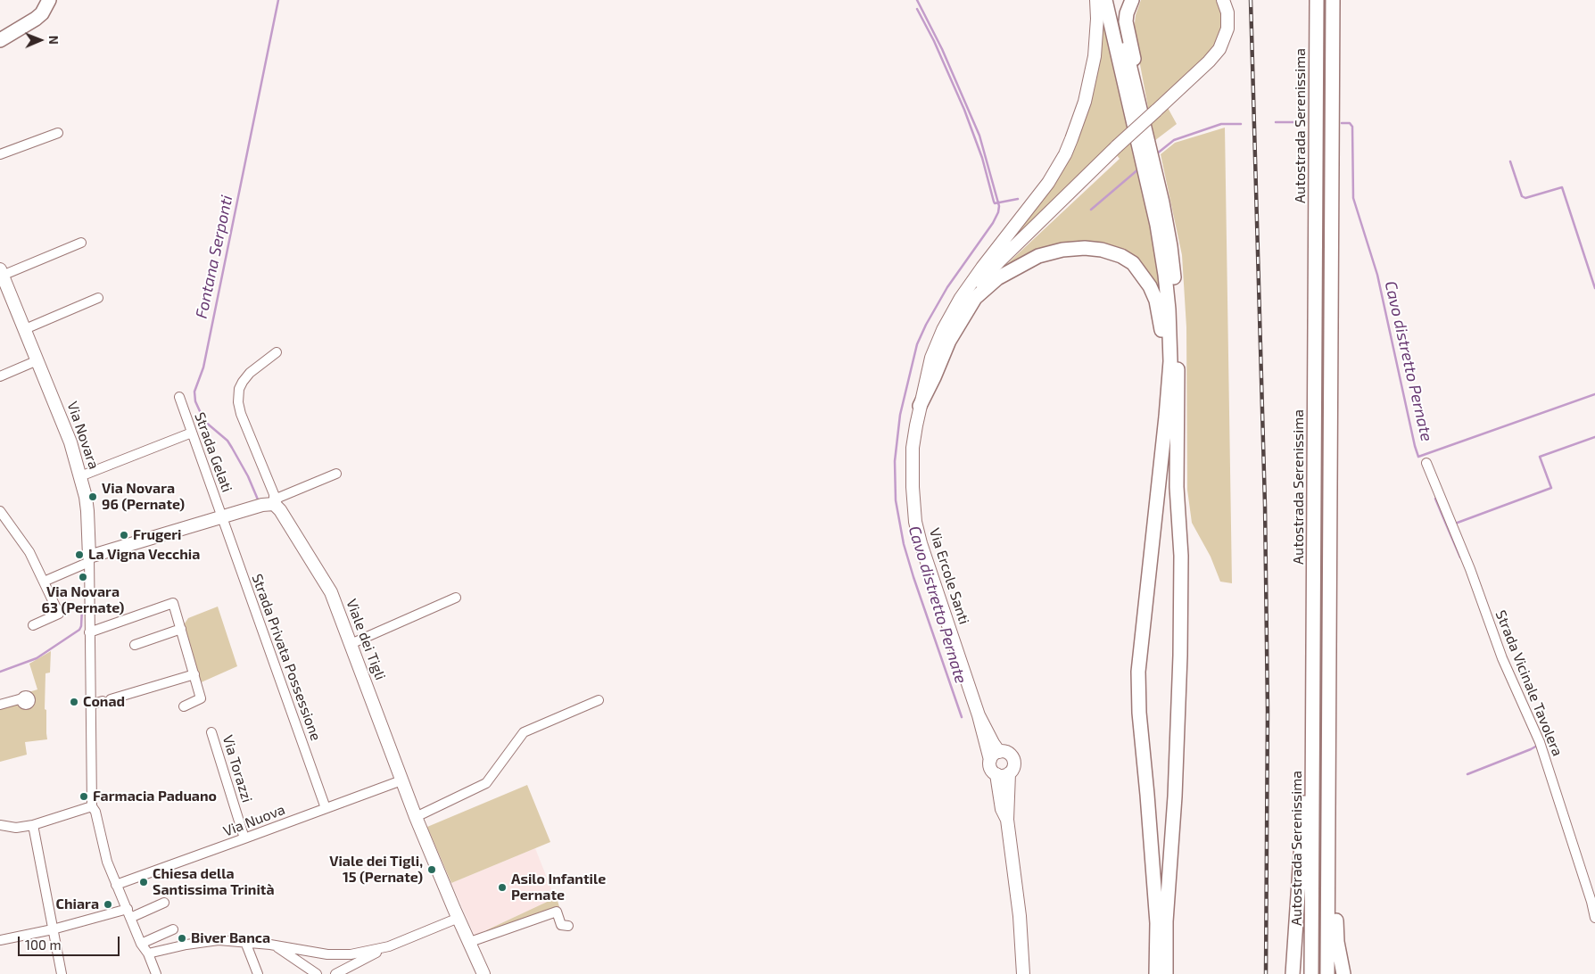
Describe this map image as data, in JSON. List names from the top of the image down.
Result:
{
  "streets": {
    "highway": ["Autostrada Serenissima"],
    "main road": ["Via Novara", "Via Ercole Santi", "Viale dei Tigli"],
    "street": [
      "Strada Gelati",
      "Strada Privata Possessione",
      "Strada Vicinale Tavolera",
      "Via Torazzi",
      "Via Nuova"
    ]
  },
  "crossings": [
    ["Via Novara", "Via Nuova"],
    ["Strada Gelati", "Strada Privata Possessione"],
    ["Viale dei Tigli", "Via Nuova"],
    ["Strada Privata Possessione", "Via Nuova"],
    ["Via Torazzi", "Via Nuova"]
  ],
  "water": ["Fontana Serponti", "Cavo distretto Pernate"],
  "places": [
    "Via Novara 96 (Pernate)",
    "Frugeri",
    "La Vigna Vecchia",
    "Via Novara 63 (Pernate)",
    "Conad",
    "Farmacia Paduano",
    "Viale dei Tigli, 15 (Pernate)",
    "Chiesa della Santissima Trinità",
    "Asilo Infantile Pernate",
    "Chiara",
    "Biver Banca"
  ],
  "scale_bar": "100 m",
  "north": "right"
}
